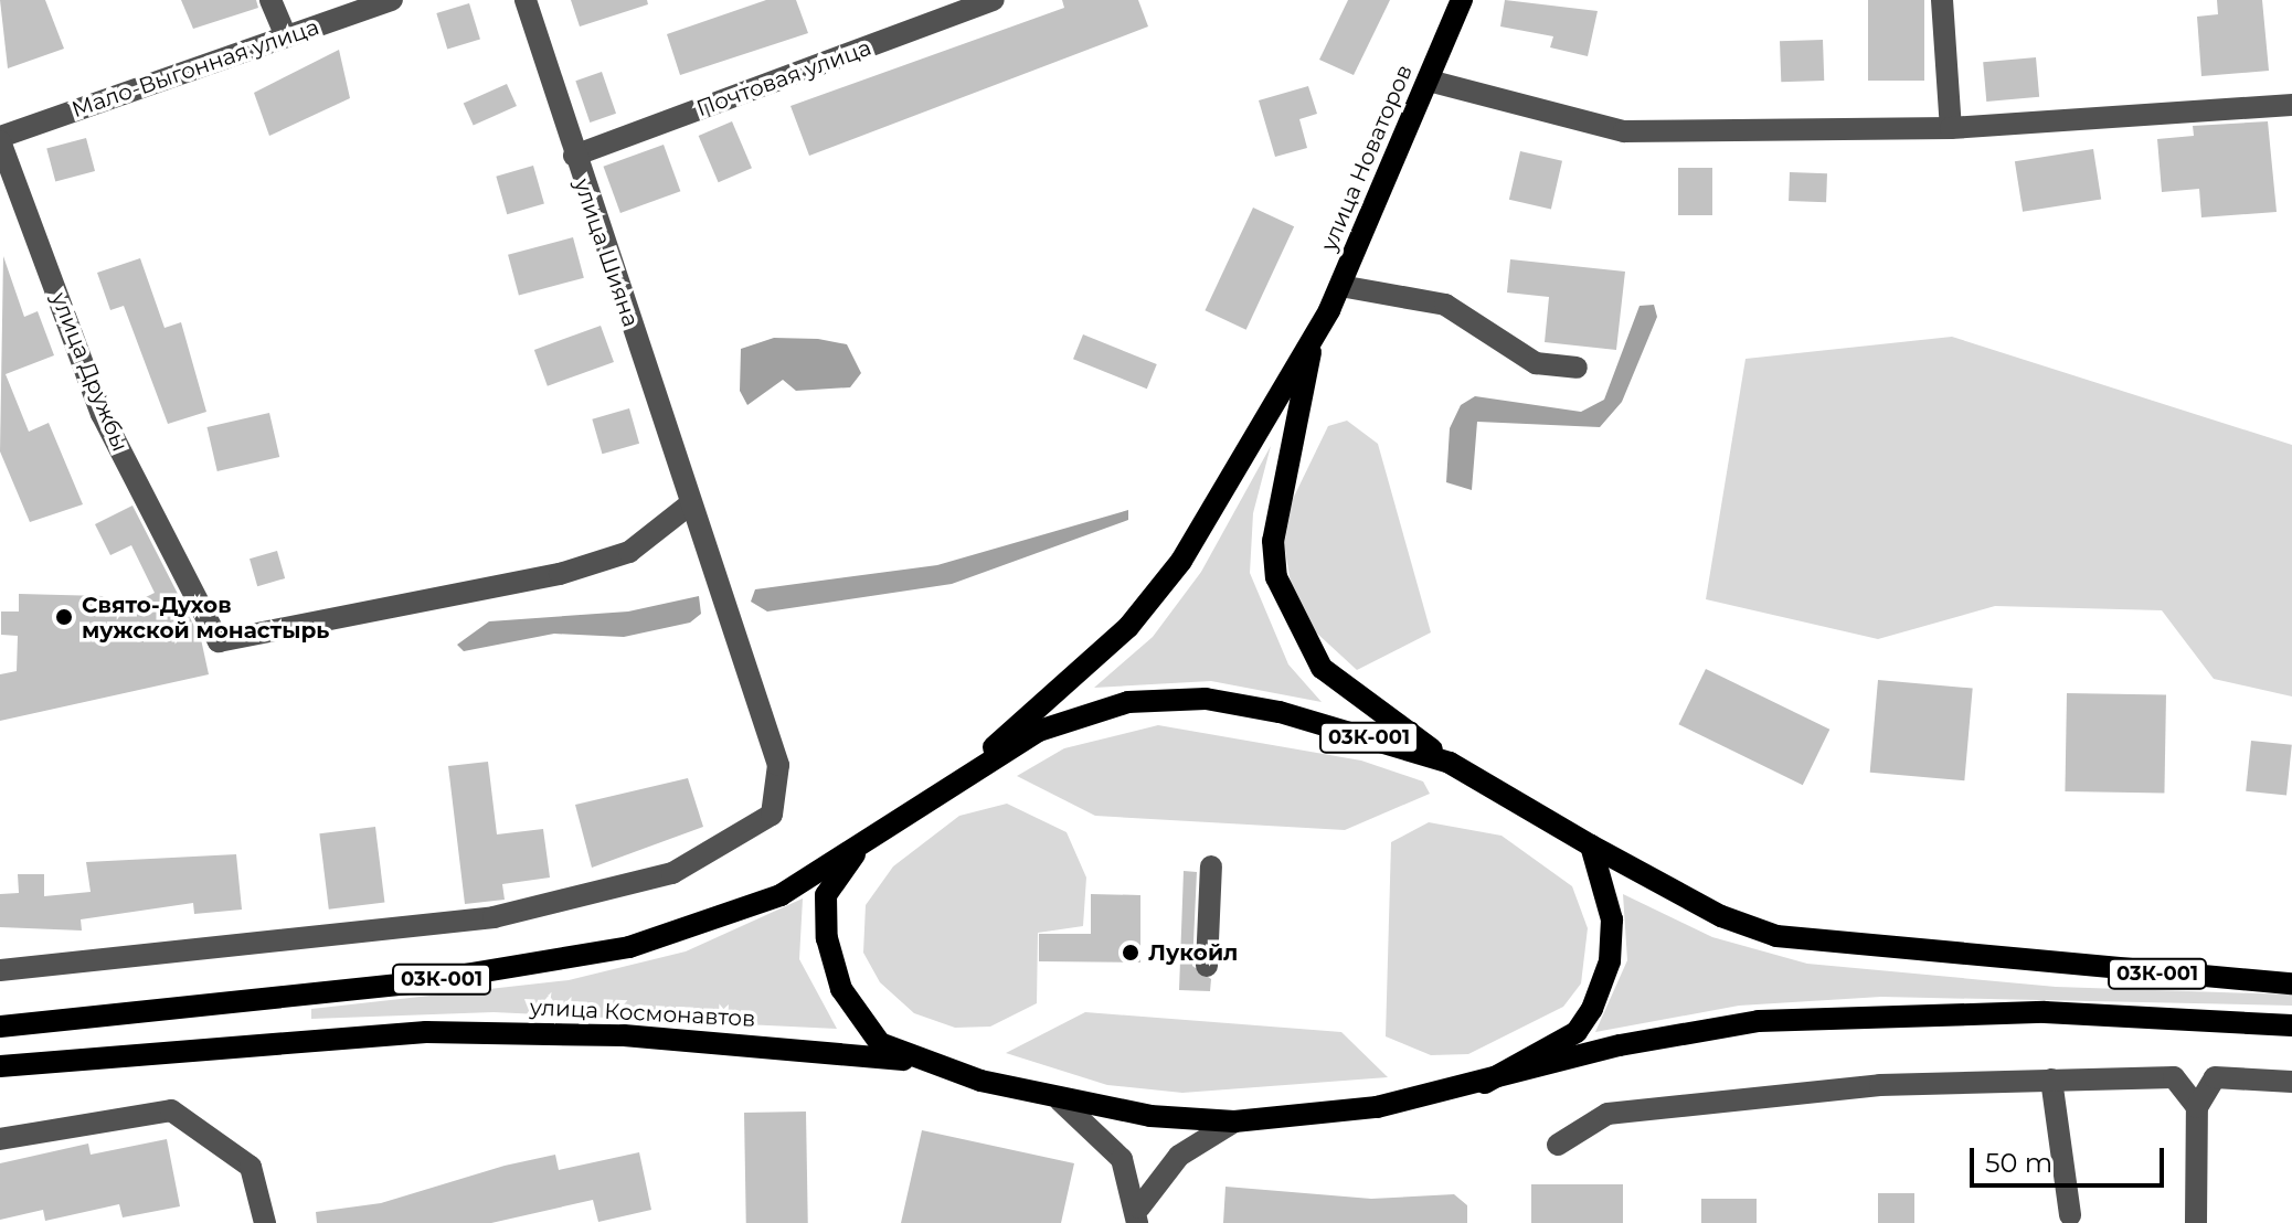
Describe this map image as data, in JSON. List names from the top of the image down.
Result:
{
  "streets": {
    "main road": ["улица Новаторов", "03К-001", "улица Космонавтов"],
    "street": [
      "Мало-Выгонная улица",
      "Почтовая улица",
      "улица Шияна",
      "улица Дружбы"
    ]
  },
  "crossings": [
    ["Мало-Выгонная улица", "улица Дружбы"],
    ["Почтовая улица", "улица Шияна"],
    ["улица Шияна", "улица Дружбы"],
    ["03К-001", "улица Космонавтов"]
  ],
  "places": ["Свято-Духов мужской монастырь", "Лукойл"],
  "scale_bar": "50 m"
}
